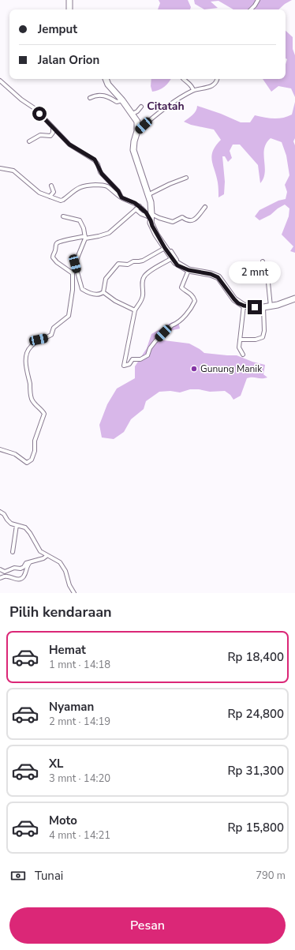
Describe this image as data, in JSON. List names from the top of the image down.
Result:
{
  "districts": ["Citatah"],
  "places": ["Gunung Manik"],
  "page": {
    "banner": ["Jemput", "Jalan Orion"],
    "bubble": "2 mnt",
    "heading": "Pilih kendaraan",
    "list": [
      {
        "name": "Hemat",
        "note": "1 mnt · 14:18",
        "value": "Rp 18,400"
      },
      {
        "name": "Nyaman",
        "note": "2 mnt · 14:19",
        "value": "Rp 24,800"
      },
      {
        "name": "XL",
        "note": "3 mnt · 14:20",
        "value": "Rp 31,300"
      },
      {
        "name": "Moto",
        "note": "4 mnt · 14:21",
        "value": "Rp 15,800"
      }
    ],
    "pay": ["Tunai", "790 m"],
    "buttons": "Pesan"
  }
}
